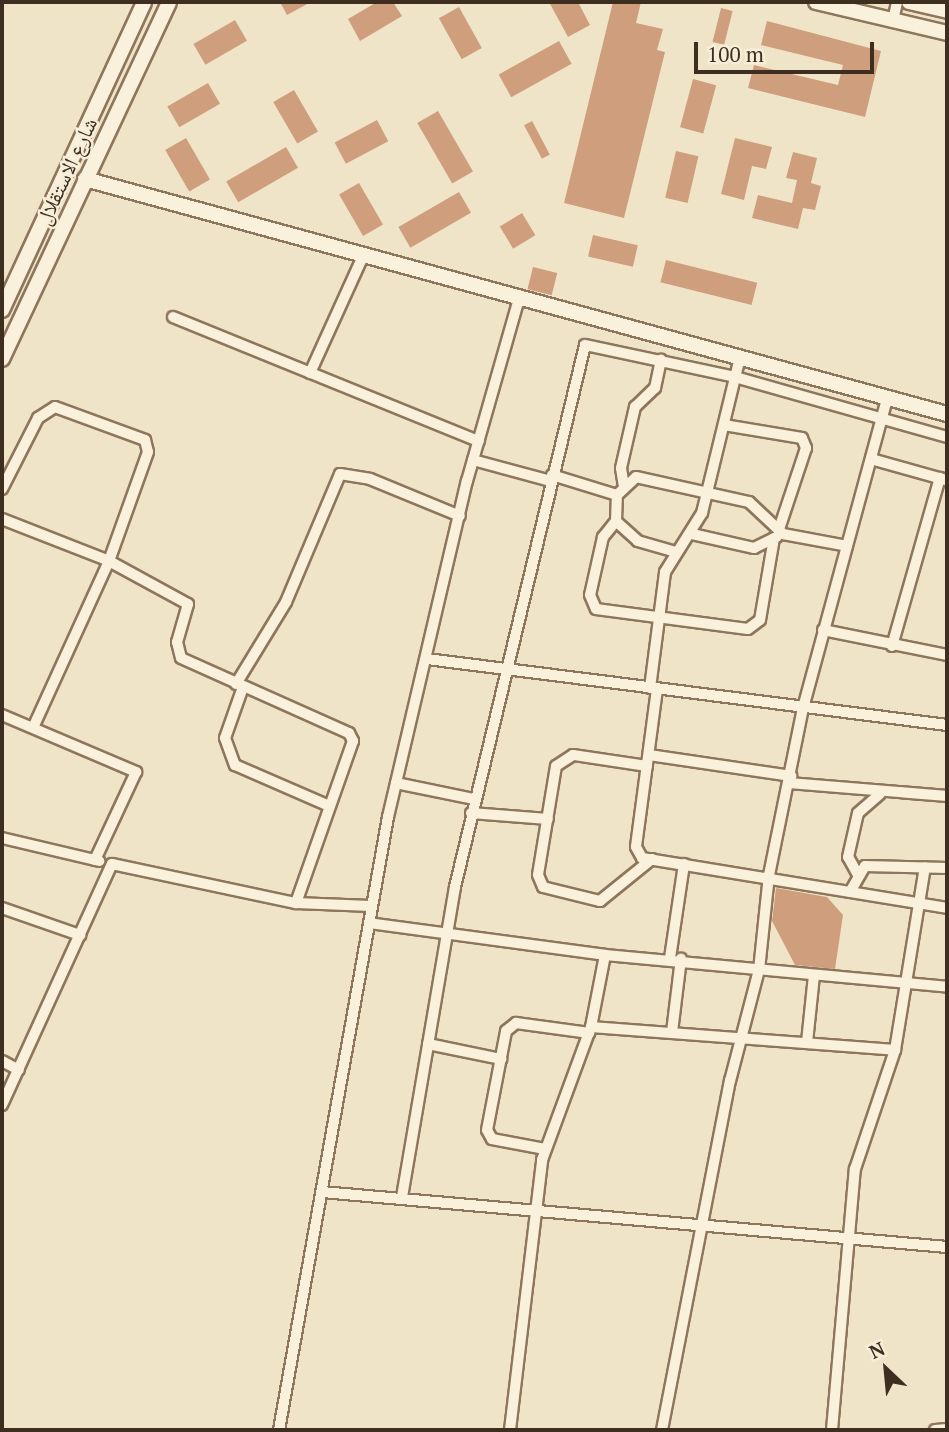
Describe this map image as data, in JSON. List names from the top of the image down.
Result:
{
  "streets": {
    "main road": ["شارع الاستقلال"]
  },
  "scale_bar": "100 m",
  "north": "top left"
}
